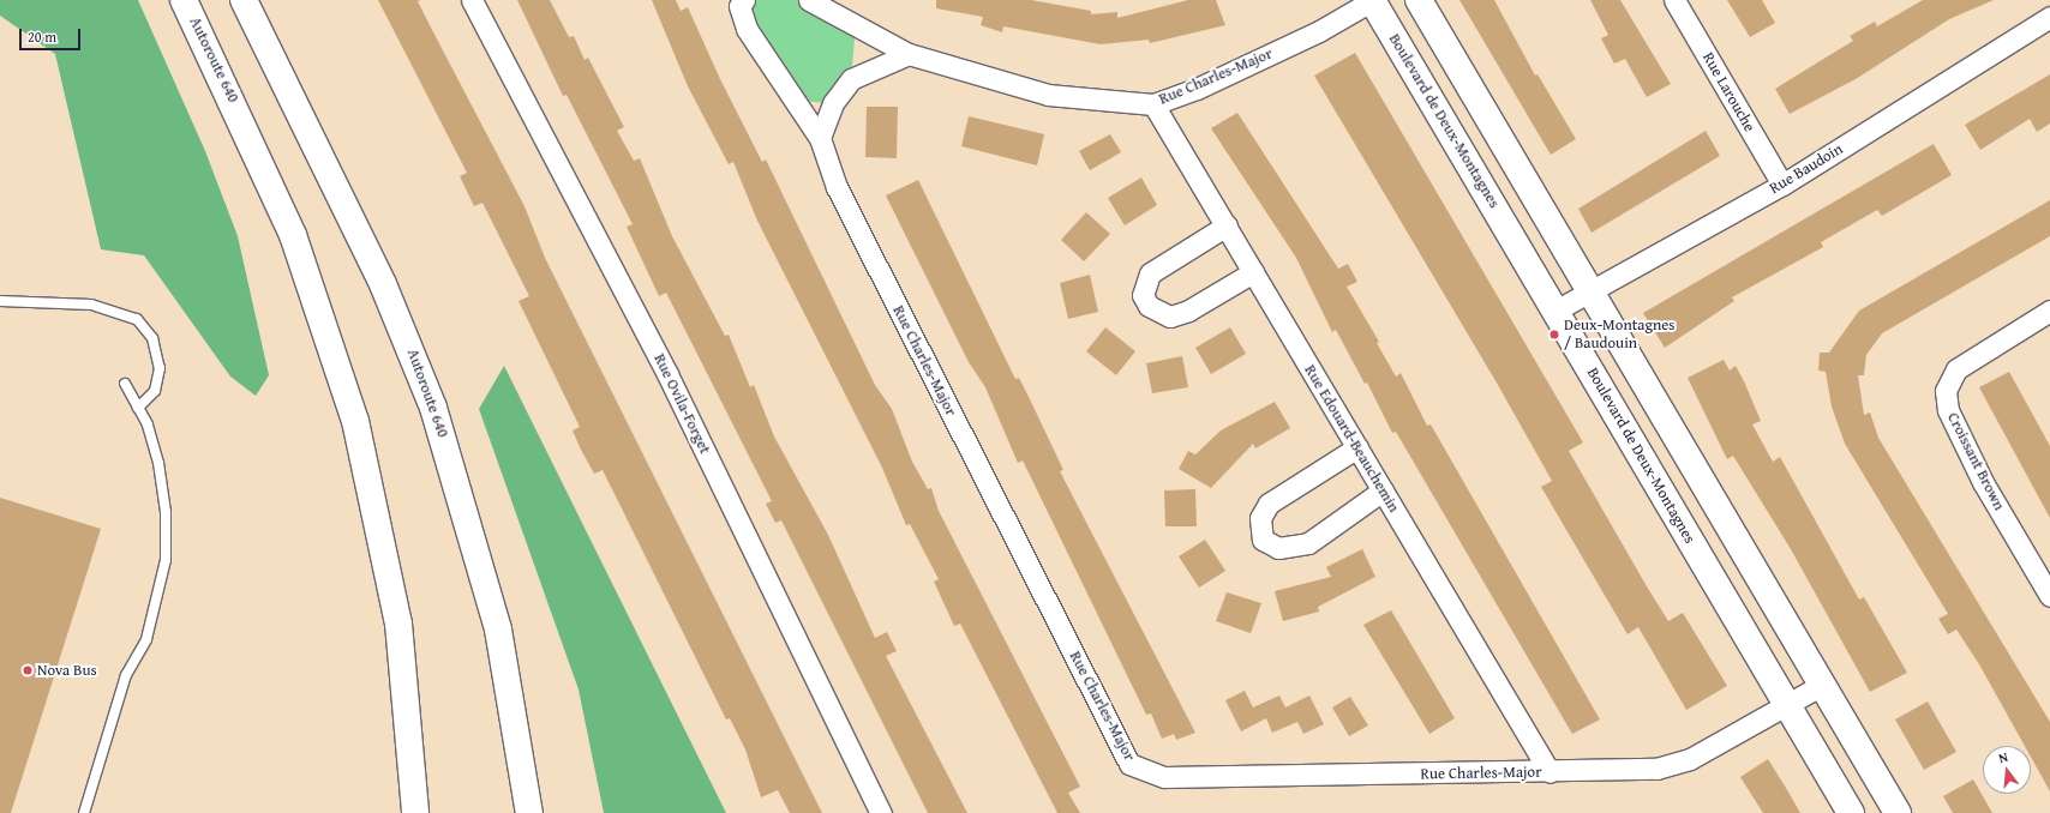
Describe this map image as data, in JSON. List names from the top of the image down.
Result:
{
  "streets": {
    "main road": ["Autoroute 640", "Boulevard de Deux-Montagnes"],
    "street": [
      "Rue Charles-Major",
      "Rue Larouche",
      "Rue Baudoin",
      "Rue Ovila-Forget",
      "Rue Edouard-Beauchemin",
      "Croissant Brown"
    ]
  },
  "crossings": [
    ["Rue Charles-Major", "Boulevard de Deux-Montagnes"],
    ["Rue Charles-Major", "Rue Edouard-Beauchemin"],
    ["Rue Larouche", "Rue Baudoin"],
    ["Boulevard de Deux-Montagnes", "Rue Baudoin"]
  ],
  "places": ["Deux-Montagnes / Baudouin", "Nova Bus"],
  "scale_bar": "20 m",
  "north": "top"
}
